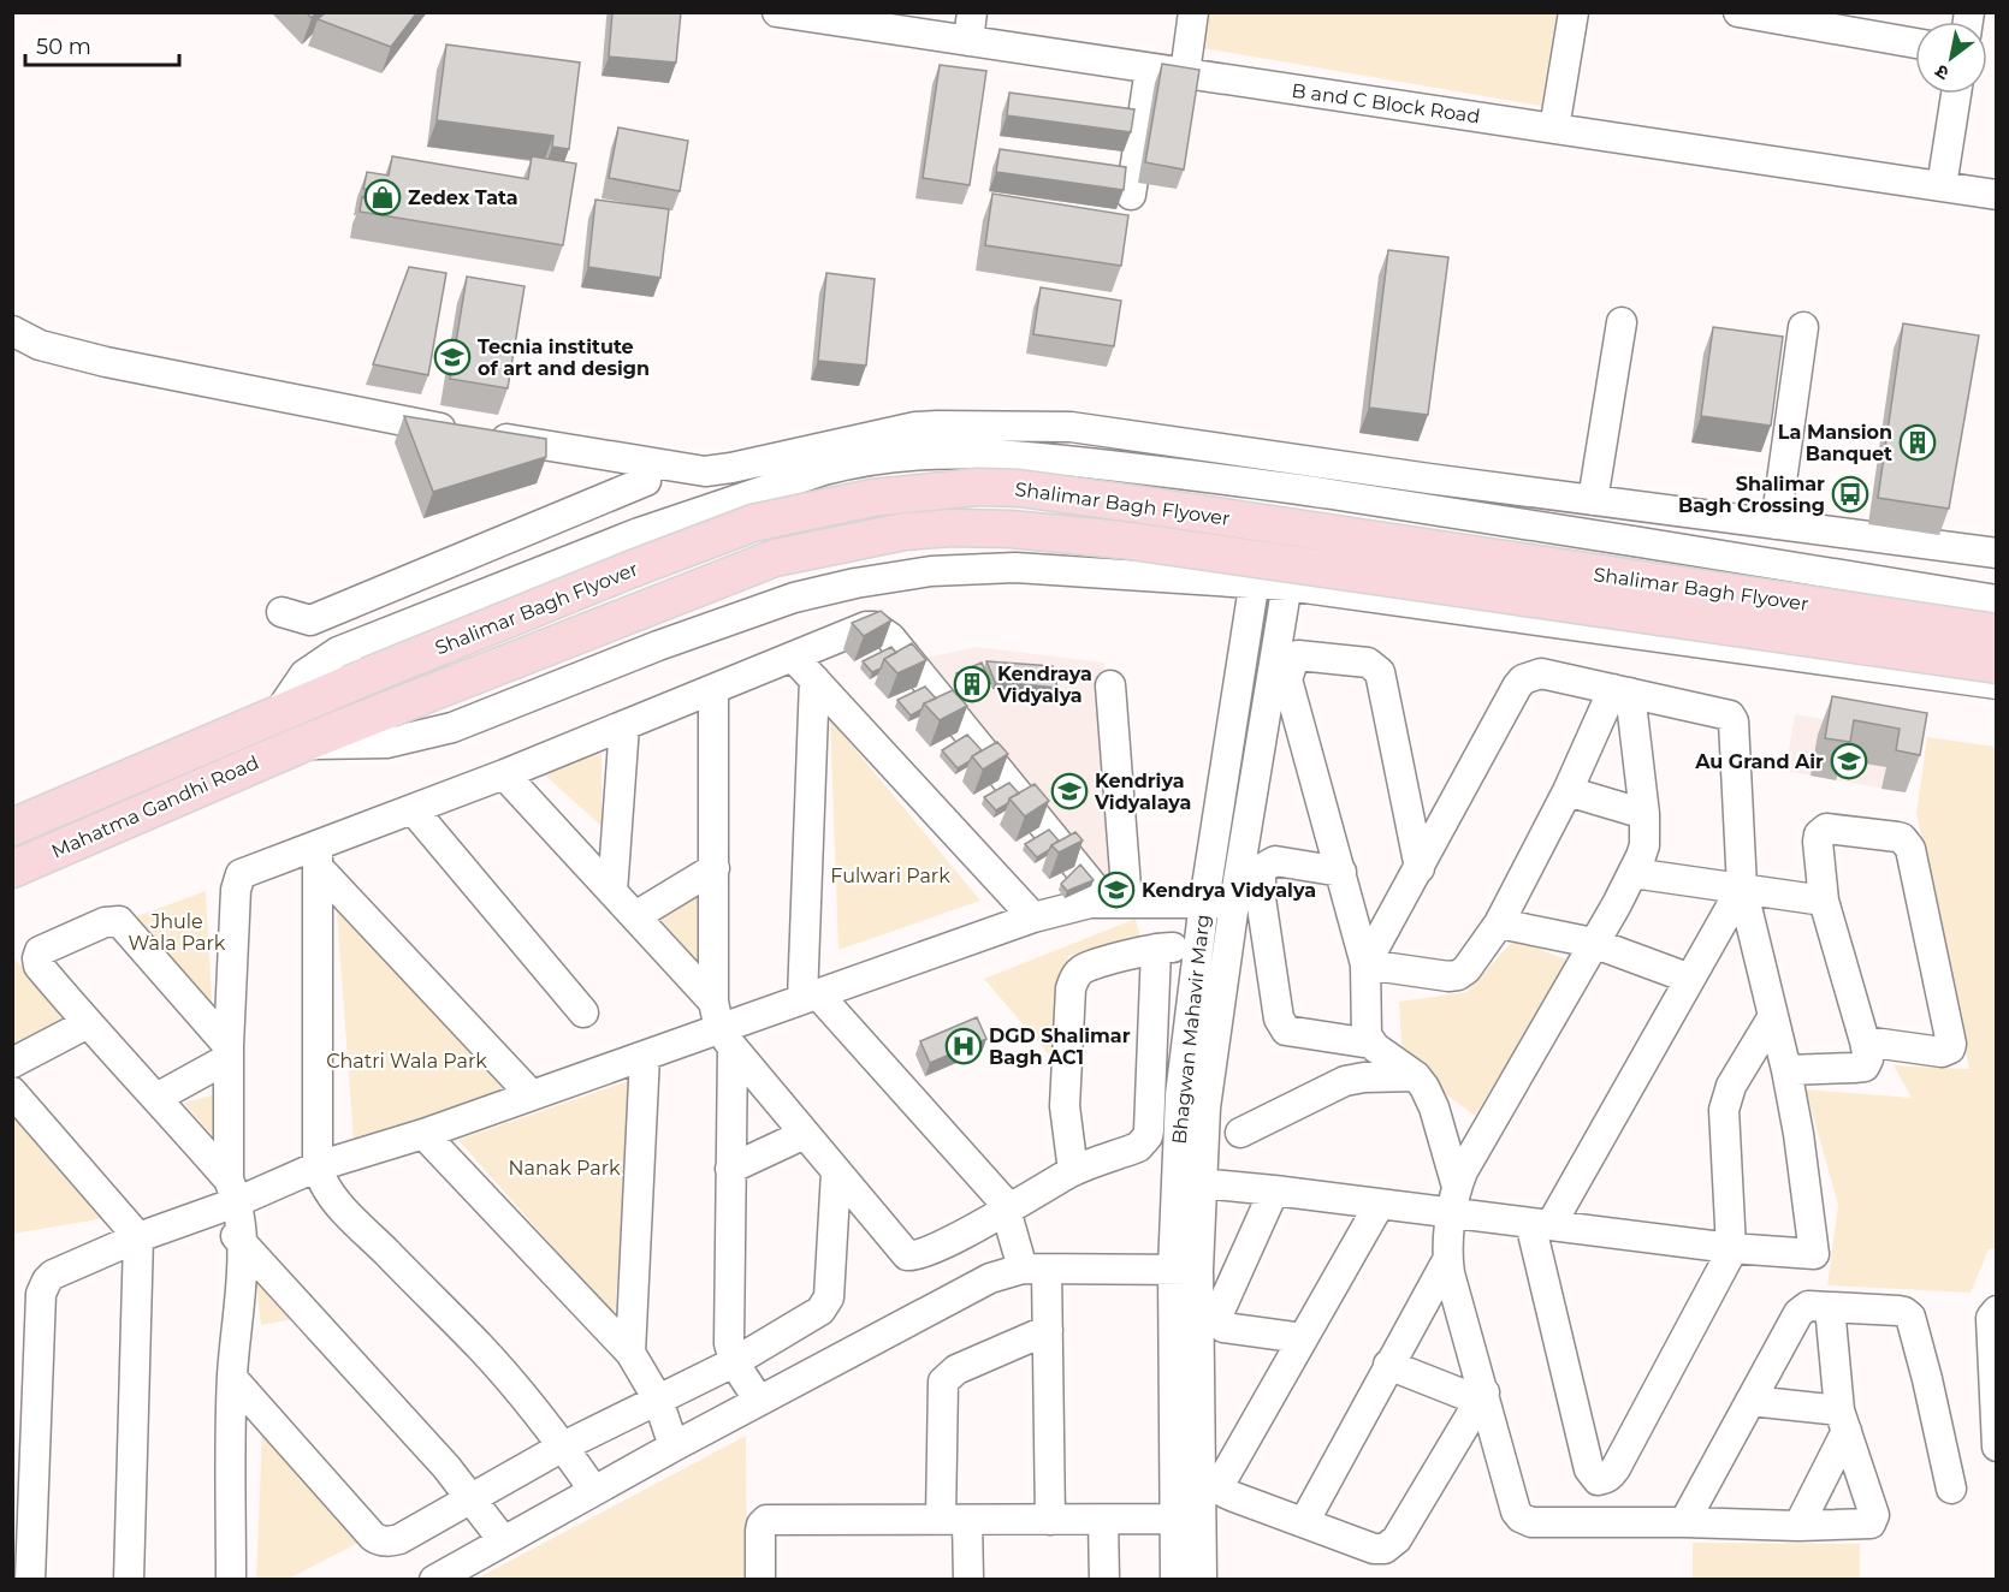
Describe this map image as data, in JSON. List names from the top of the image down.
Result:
{
  "streets": {
    "main road": ["Shalimar Bagh Flyover", "Mahatma Gandhi Road"],
    "street": ["B and C Block Road", "Bhagwan Mahavir Marg"]
  },
  "crossings": [
    ["Shalimar Bagh Flyover", "Mahatma Gandhi Road"]
  ],
  "parks": [
    "Fulwari Park",
    "Jhule Wala Park",
    "Chatri Wala Park",
    "Nanak Park"
  ],
  "places": {
    "shop": ["Zedex Tata"],
    "school or university": [
      "Tecnia institute of art and design",
      "Au Grand Air",
      "Kendriya Vidyalaya",
      "Kendrya Vidyalya"
    ],
    "building": ["La Mansion Banquet", "Kendraya Vidyalya"],
    "bus stop": ["Shalimar Bagh Crossing"],
    "hospital": ["DGD Shalimar Bagh AC1"]
  },
  "scale_bar": "50 m",
  "north": "bottom left"
}
